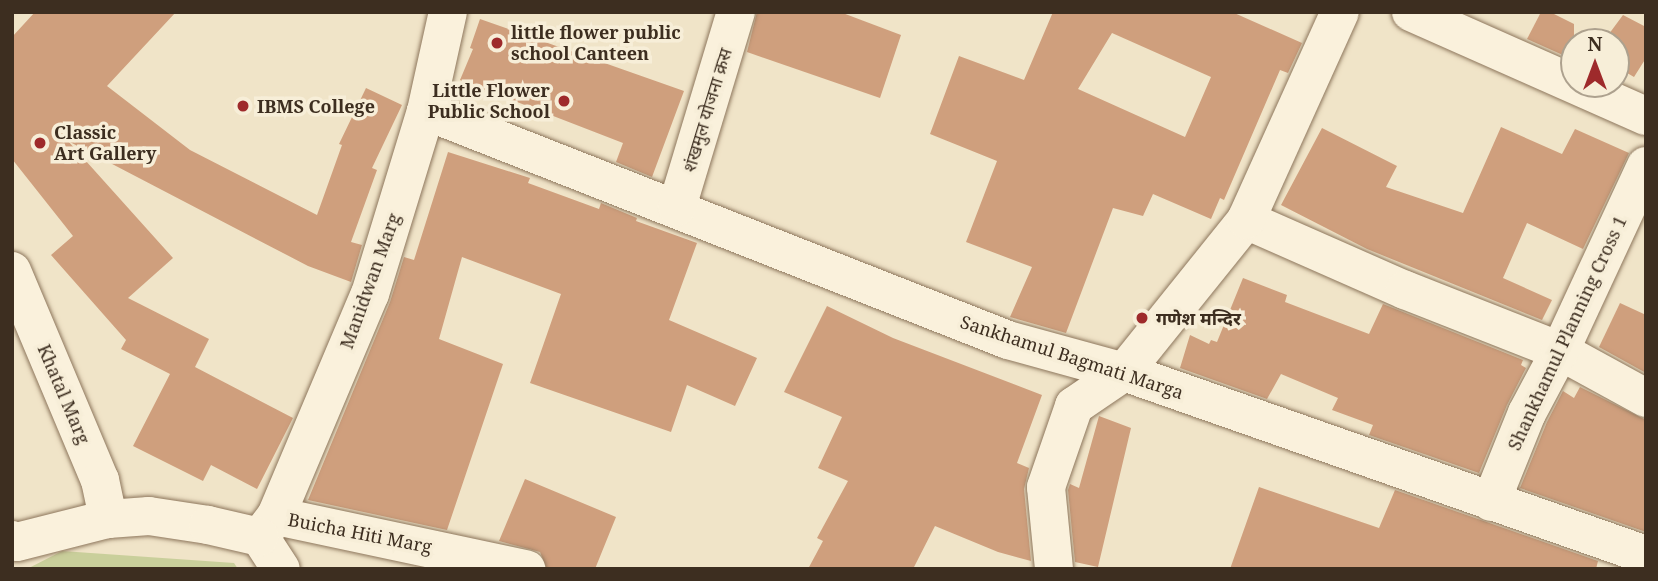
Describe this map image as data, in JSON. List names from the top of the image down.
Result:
{
  "streets": {
    "street": [
      "शंखमुल योजना क्रस",
      "Manidwan Marg",
      "Shankhamul Planning Cross 1",
      "Sankhamul Bagmati Marga",
      "Khatal Marg",
      "Buicha Hiti Marg"
    ]
  },
  "crossings": [
    ["शंखमुल योजना क्रस", "Sankhamul Bagmati Marga"],
    ["Manidwan Marg", "Sankhamul Bagmati Marga"],
    ["Manidwan Marg", "Buicha Hiti Marg"],
    ["Shankhamul Planning Cross 1", "Sankhamul Bagmati Marga"],
    ["Khatal Marg", "Buicha Hiti Marg"]
  ],
  "places": [
    "little flower public school Canteen",
    "Little Flower Public School",
    "IBMS College",
    "Classic Art Gallery",
    "गणेश मन्दिर"
  ],
  "north": "top"
}
